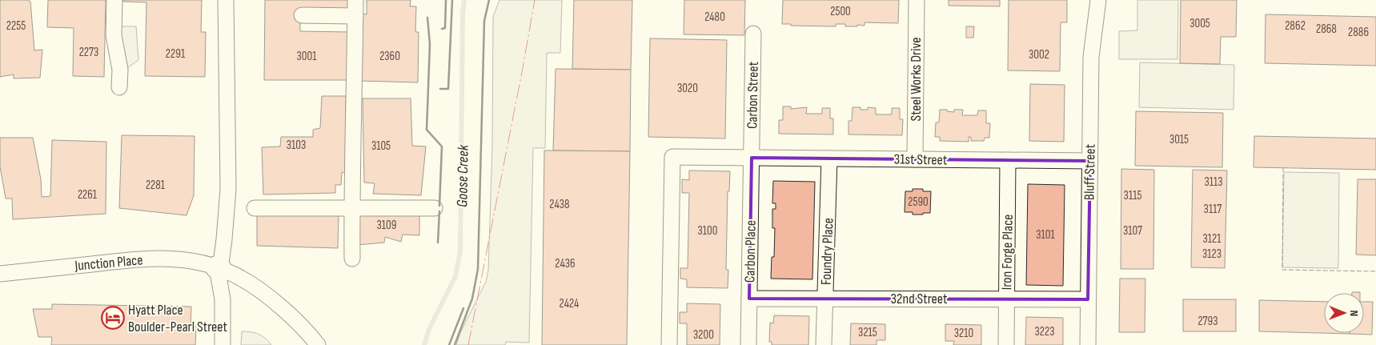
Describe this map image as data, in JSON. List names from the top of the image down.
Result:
{
  "streets": {
    "street": [
      "Steel Works Drive",
      "Carbon Street",
      "31st Street",
      "Bluff Street",
      "Carbon Place",
      "Foundry Place",
      "Iron Forge Place",
      "Junction Place",
      "32nd Street"
    ]
  },
  "crossings": [
    ["Steel Works Drive", "31st Street"],
    ["Carbon Street", "31st Street"],
    ["Carbon Street", "Carbon Place"],
    ["31st Street", "Bluff Street"],
    ["31st Street", "Carbon Place"],
    ["31st Street", "Foundry Place"],
    ["31st Street", "Iron Forge Place"],
    ["Bluff Street", "32nd Street"],
    ["Carbon Place", "32nd Street"],
    ["Foundry Place", "32nd Street"],
    ["Iron Forge Place", "32nd Street"]
  ],
  "water": ["Goose Creek"],
  "places": {
    "hotel": ["Hyatt Place Boulder-Pearl Street"]
  },
  "house_numbers": [
    "2500",
    "2480",
    "3005",
    "2255",
    "2862",
    "2868",
    "2886",
    "2273",
    "2291",
    "3002",
    "3001",
    "2360",
    "3020",
    "3015",
    "3103",
    "3105",
    "3113",
    "2281",
    "2261",
    "3115",
    "2590",
    "2438",
    "3117",
    "3109",
    "3100",
    "3107",
    "3101",
    "3121",
    "3123",
    "2436",
    "2424",
    "2793",
    "3223",
    "3215",
    "3210",
    "3200"
  ],
  "north": "right"
}
